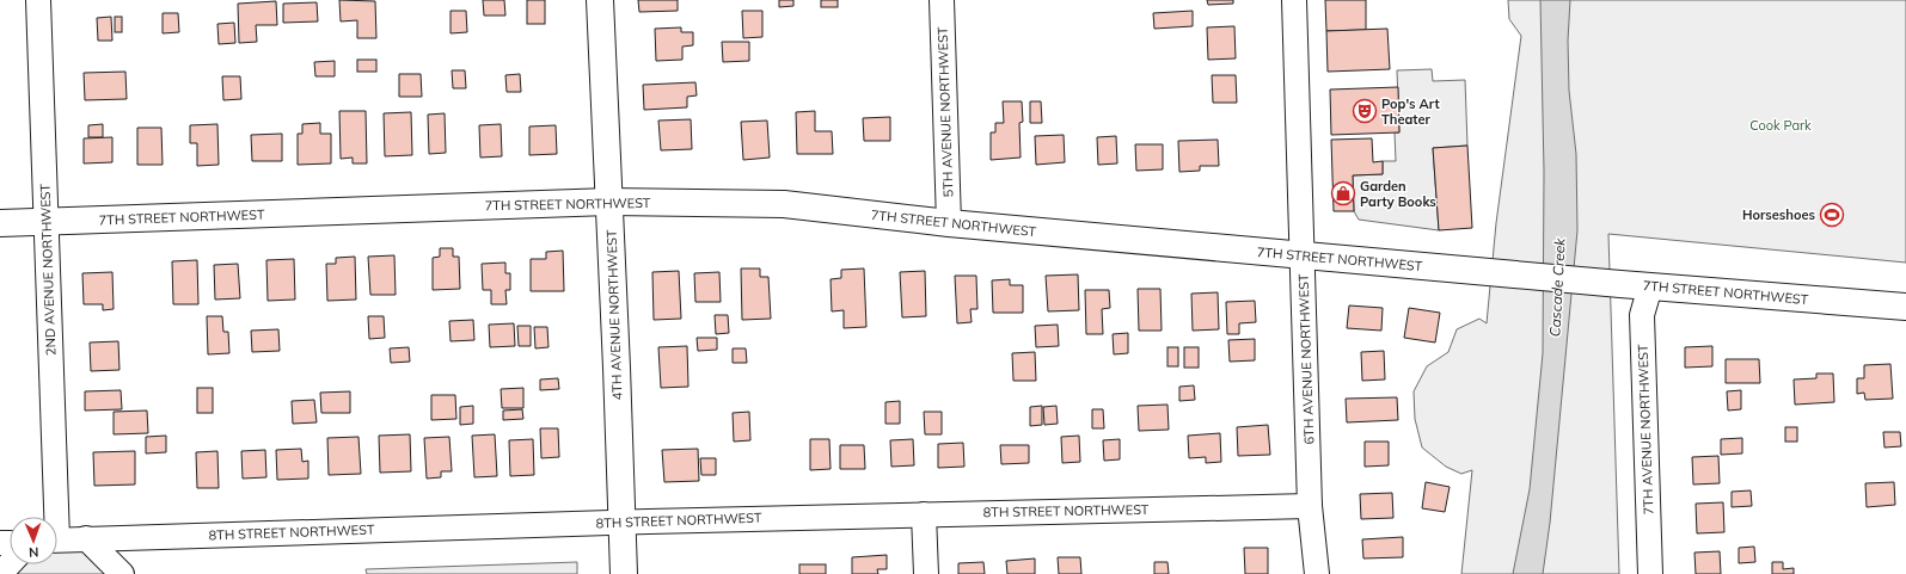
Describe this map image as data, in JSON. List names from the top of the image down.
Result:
{
  "streets": {
    "main road": ["7TH STREET NORTHWEST", "4TH AVENUE NORTHWEST"],
    "street": [
      "5TH AVENUE NORTHWEST",
      "2ND AVENUE NORTHWEST",
      "6TH AVENUE NORTHWEST",
      "7TH AVENUE NORTHWEST",
      "8TH STREET NORTHWEST"
    ]
  },
  "crossings": [
    ["5TH AVENUE NORTHWEST", "7TH STREET NORTHWEST"],
    ["7TH STREET NORTHWEST", "2ND AVENUE NORTHWEST"],
    ["7TH STREET NORTHWEST", "4TH AVENUE NORTHWEST"],
    ["7TH STREET NORTHWEST", "6TH AVENUE NORTHWEST"],
    ["7TH STREET NORTHWEST", "7TH AVENUE NORTHWEST"],
    ["4TH AVENUE NORTHWEST", "8TH STREET NORTHWEST"],
    ["6TH AVENUE NORTHWEST", "8TH STREET NORTHWEST"]
  ],
  "water": ["Cascade Creek"],
  "parks": ["Cook Park"],
  "places": {
    "theatre": ["Pop's Art Theater"],
    "shop": ["Garden Party Books"],
    "sports": ["Horseshoes"]
  },
  "north": "bottom"
}
